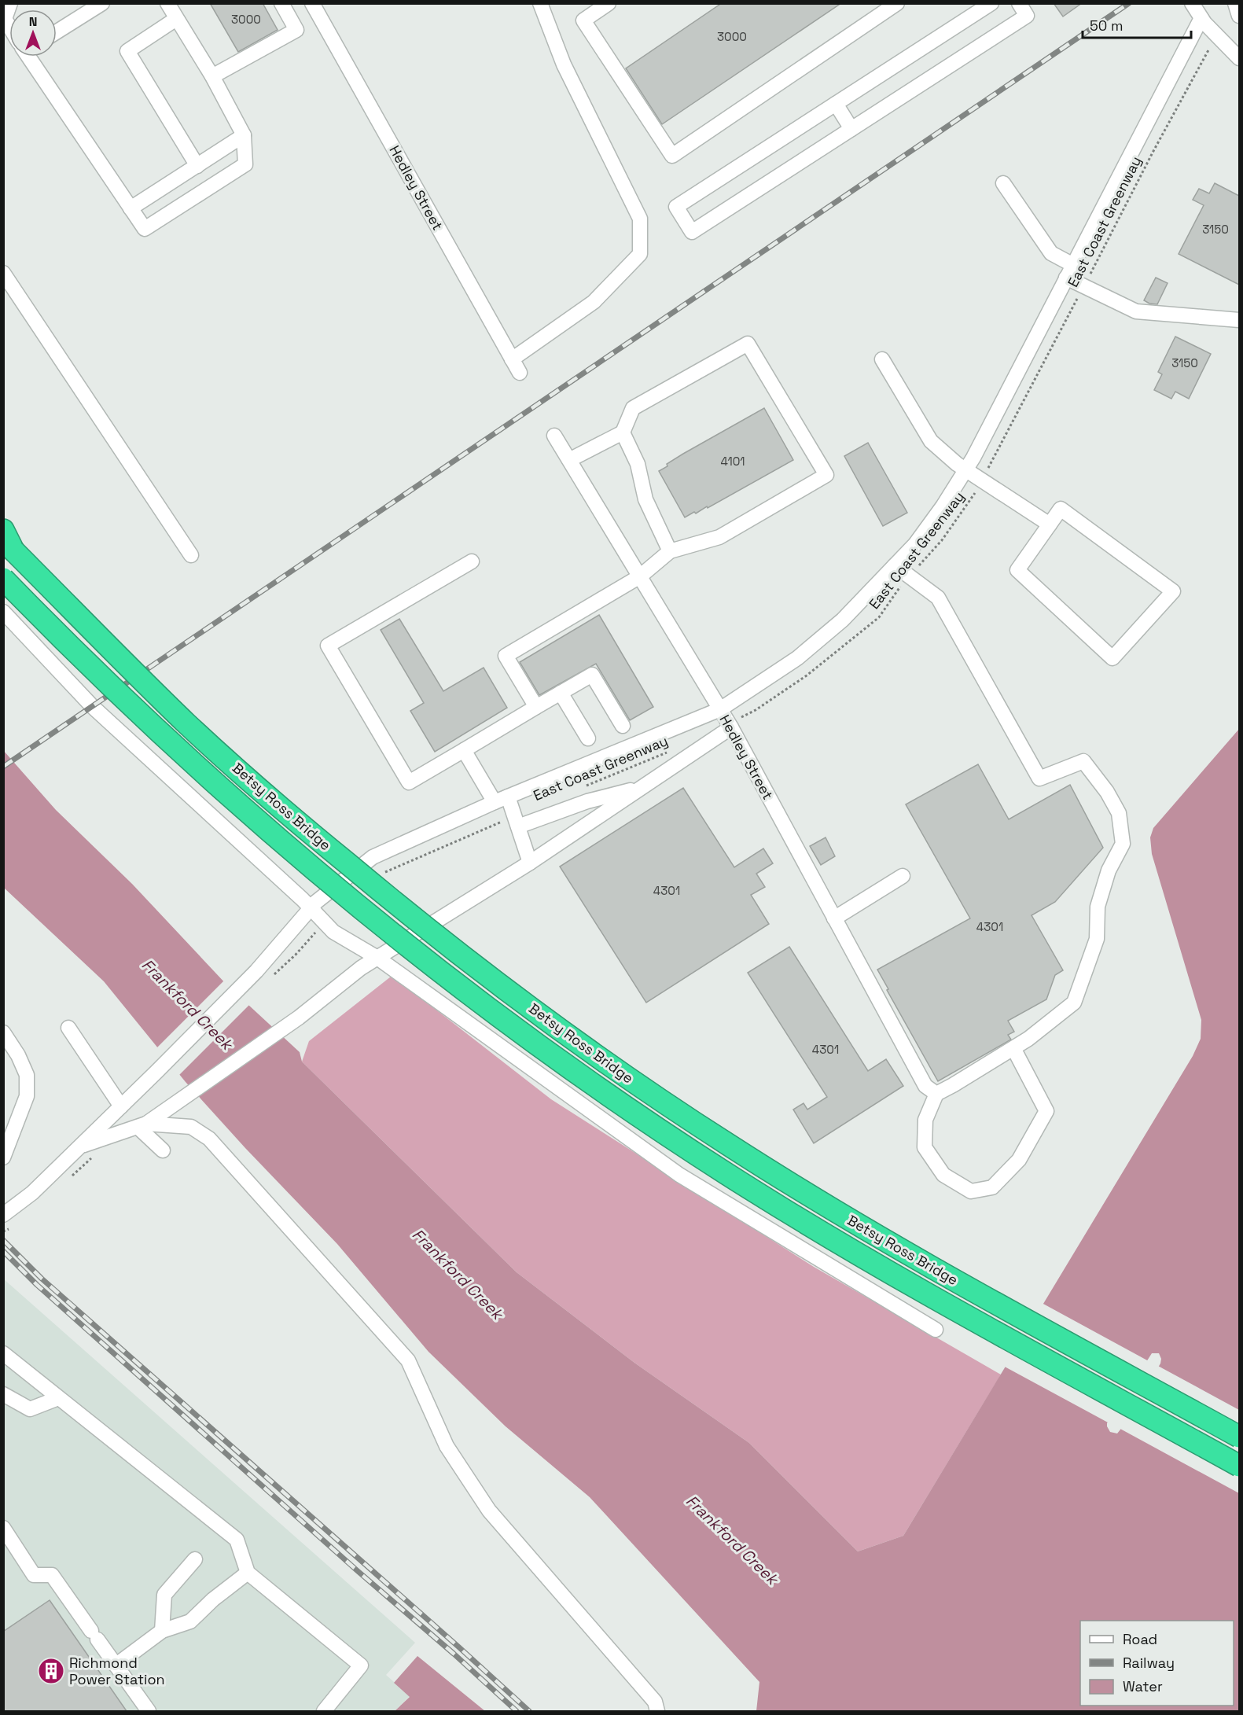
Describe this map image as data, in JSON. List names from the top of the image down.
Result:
{
  "streets": {
    "highway": ["Betsy Ross Bridge"],
    "street": ["Hedley Street"],
    "path": ["East Coast Greenway"]
  },
  "crossings": [
    ["Hedley Street", "East Coast Greenway"]
  ],
  "water": ["Frankford Creek"],
  "places": {
    "building": ["Richmond Power Station"]
  },
  "house_numbers": [
    "3000",
    "3000",
    "3150",
    "3150",
    "4101",
    "4301",
    "4301",
    "4301"
  ],
  "legend": ["Road", "Railway", "Water"],
  "scale_bar": "50 m",
  "north": "top"
}
